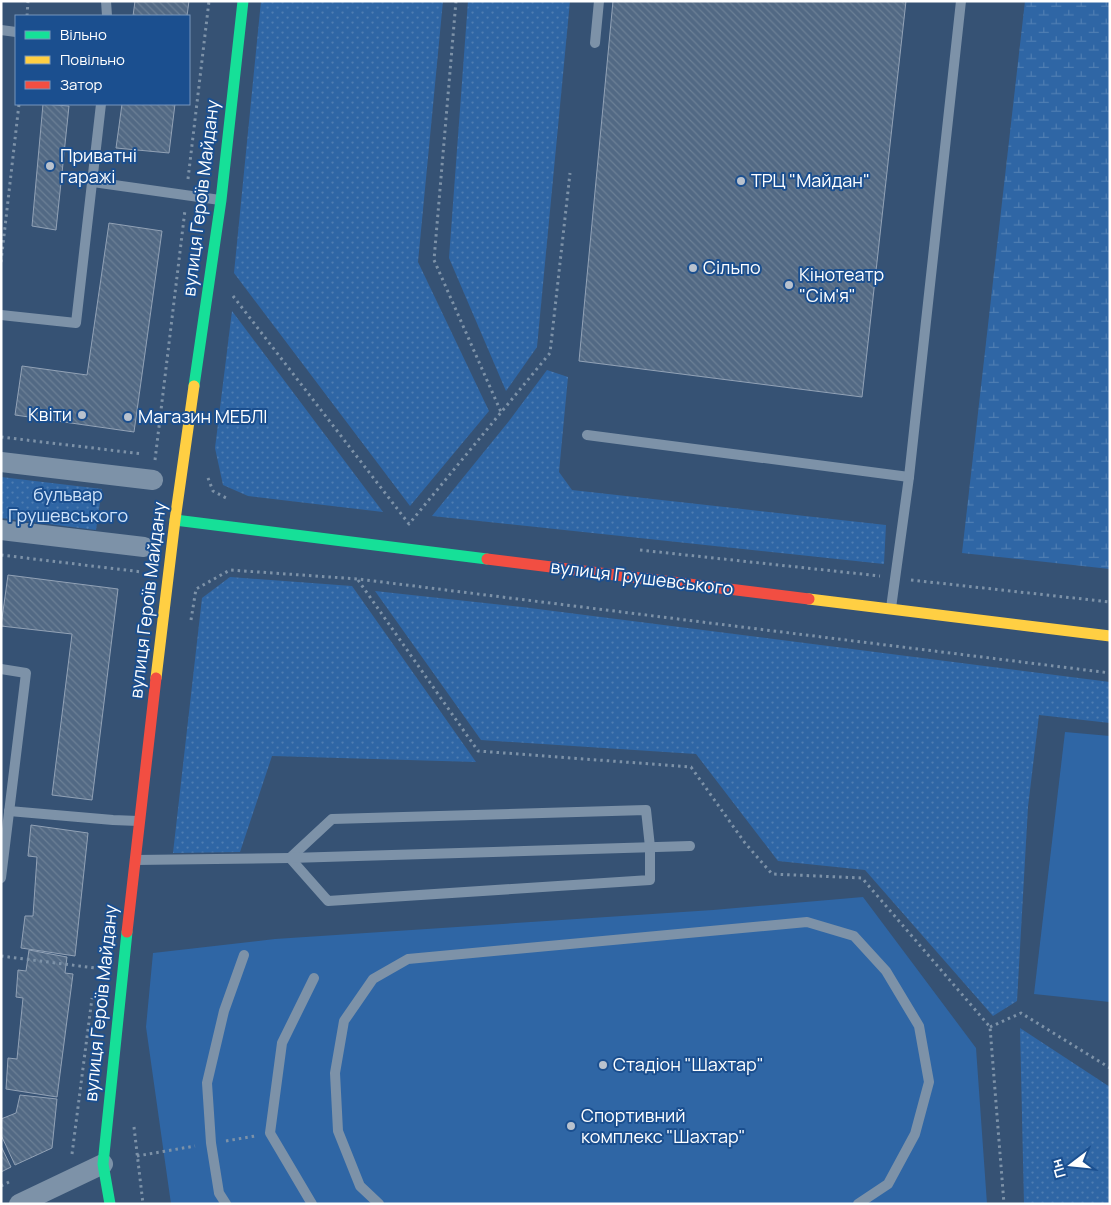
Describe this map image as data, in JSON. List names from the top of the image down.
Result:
{
  "streets": {
    "street": ["вулиця Героїв Майдану", "вулиця Грушевського"]
  },
  "crossings": [
    ["вулиця Героїв Майдану", "вулиця Грушевського"]
  ],
  "parks": ["бульвар Грушевського"],
  "places": [
    "Приватні гаражі",
    "ТРЦ \"Майдан\"",
    "Сільпо",
    "Кінотеатр \"Сім'я\"",
    "Квіти",
    "Магазин МЕБЛІ",
    "Стадіон \"Шахтар\"",
    "Спортивний комплекс \"Шахтар\""
  ],
  "legend": ["Вільно", "Повільно", "Затор"],
  "north": "left"
}
